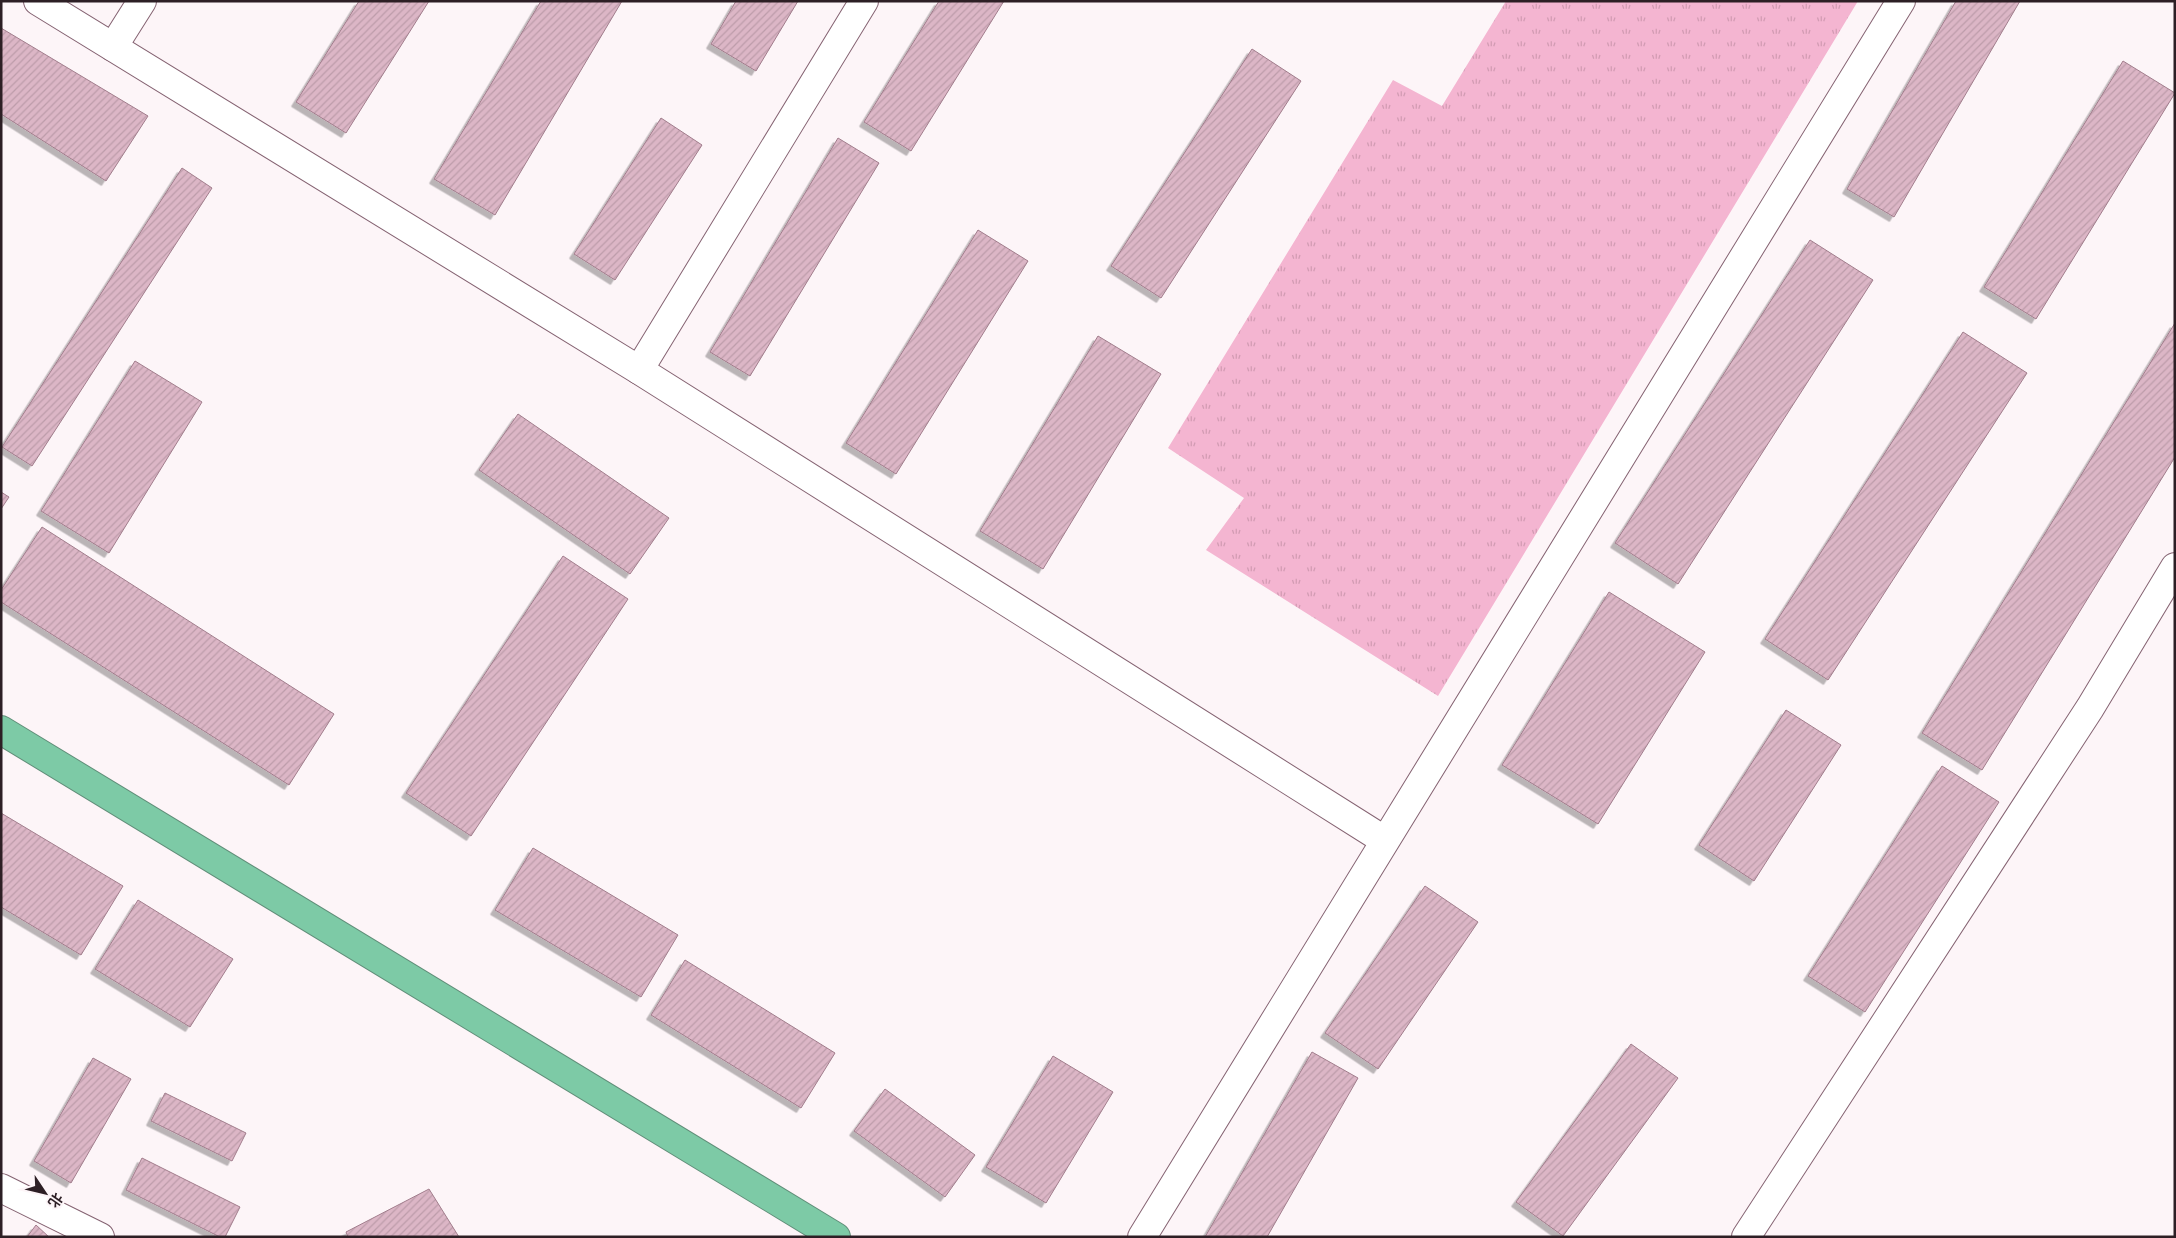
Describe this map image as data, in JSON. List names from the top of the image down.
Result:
{
  "north": "bottom right"
}
